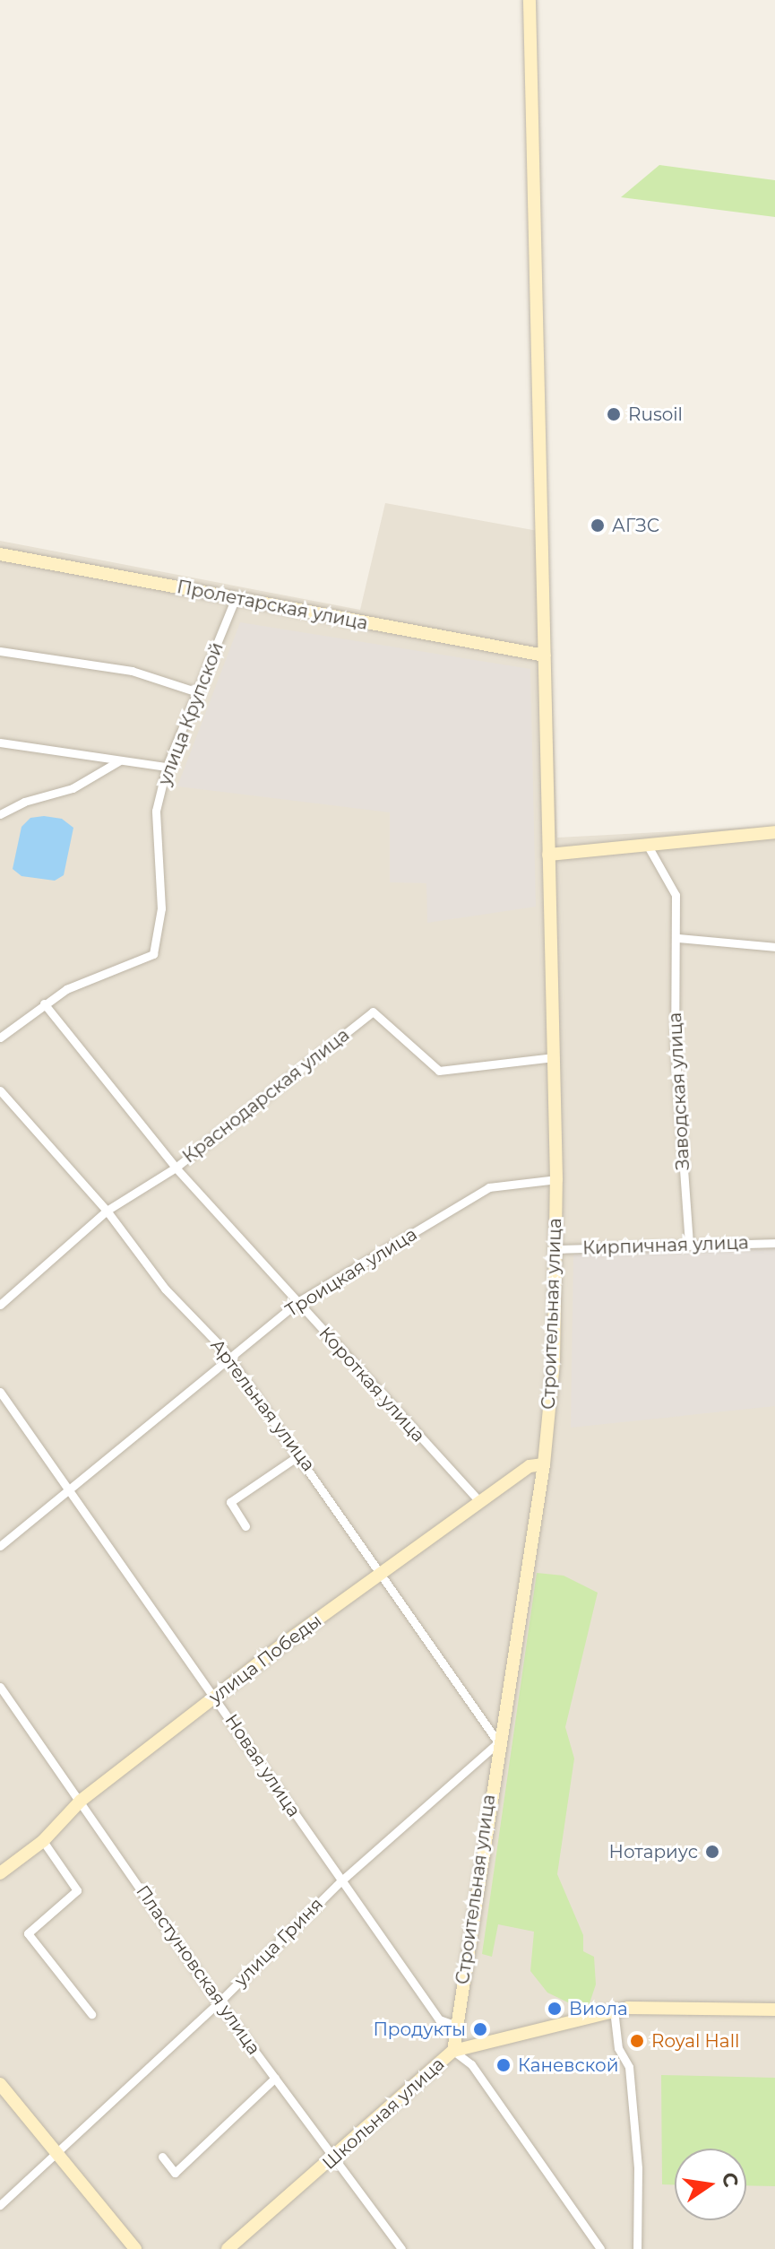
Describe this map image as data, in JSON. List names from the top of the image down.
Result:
{
  "streets": {
    "street": [
      "Пролетарская улица",
      "улица Крупской",
      "Заводская улица",
      "Краснодарская улица",
      "Кирпичная улица",
      "Троицкая улица",
      "Строительная улица",
      "Короткая улица",
      "Артельная улица",
      "улица Победы",
      "Новая улица",
      "улица Гриня",
      "Пластуновская улица",
      "Школьная улица"
    ]
  },
  "crossings": [
    ["Пролетарская улица", "улица Крупской"],
    ["Пролетарская улица", "Строительная улица"],
    ["улица Крупской", "Короткая улица"],
    ["Заводская улица", "Кирпичная улица"],
    ["Краснодарская улица", "Строительная улица"],
    ["Краснодарская улица", "Короткая улица"],
    ["Краснодарская улица", "Артельная улица"],
    ["Кирпичная улица", "Строительная улица"],
    ["Троицкая улица", "Строительная улица"],
    ["Троицкая улица", "Короткая улица"],
    ["Троицкая улица", "Артельная улица"],
    ["Троицкая улица", "Новая улица"],
    ["Строительная улица", "Артельная улица"],
    ["Строительная улица", "улица Победы"],
    ["Строительная улица", "Новая улица"],
    ["Строительная улица", "улица Гриня"],
    ["Строительная улица", "Школьная улица"],
    ["Короткая улица", "улица Победы"],
    ["Артельная улица", "улица Победы"],
    ["Артельная улица", "улица Гриня"],
    ["улица Победы", "Новая улица"],
    ["улица Победы", "Пластуновская улица"],
    ["Новая улица", "улица Гриня"],
    ["улица Гриня", "Пластуновская улица"],
    ["Пластуновская улица", "Школьная улица"]
  ],
  "places": [
    "Rusoil",
    "АГЗС",
    "Нотариус",
    "Виола",
    "Продукты",
    "Royal Hall",
    "Каневской"
  ],
  "north": "right"
}
